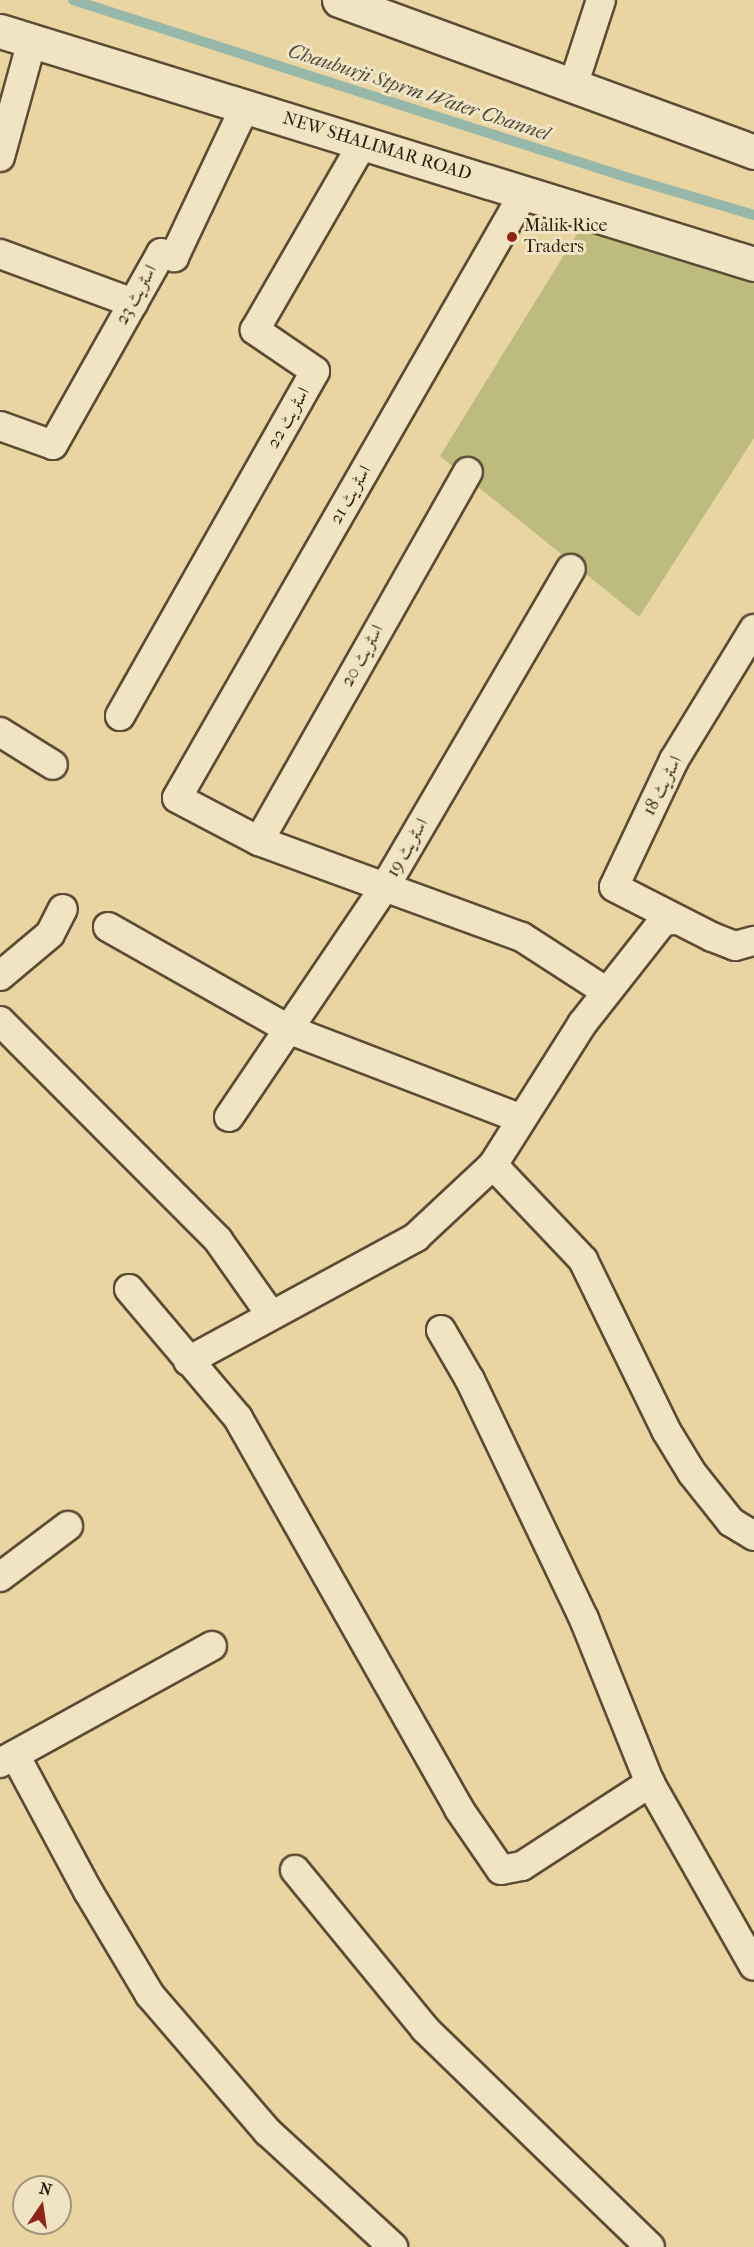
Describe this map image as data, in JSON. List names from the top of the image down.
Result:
{
  "streets": {
    "street": [
      "NEW SHALIMAR ROAD",
      "اسٹریٹ 23",
      "اسٹریٹ 22",
      "اسٹریٹ 21",
      "اسٹریٹ 20",
      "اسٹریٹ 18",
      "اسٹریٹ 19"
    ]
  },
  "crossings": [
    ["NEW SHALIMAR ROAD", "اسٹریٹ 23"],
    ["NEW SHALIMAR ROAD", "اسٹریٹ 22"],
    ["NEW SHALIMAR ROAD", "اسٹریٹ 21"],
    ["اسٹریٹ 21", "اسٹریٹ 20"]
  ],
  "water": ["Chauburji Stprm Water Channel"],
  "places": ["Malik Rice Traders"],
  "north": "top"
}
